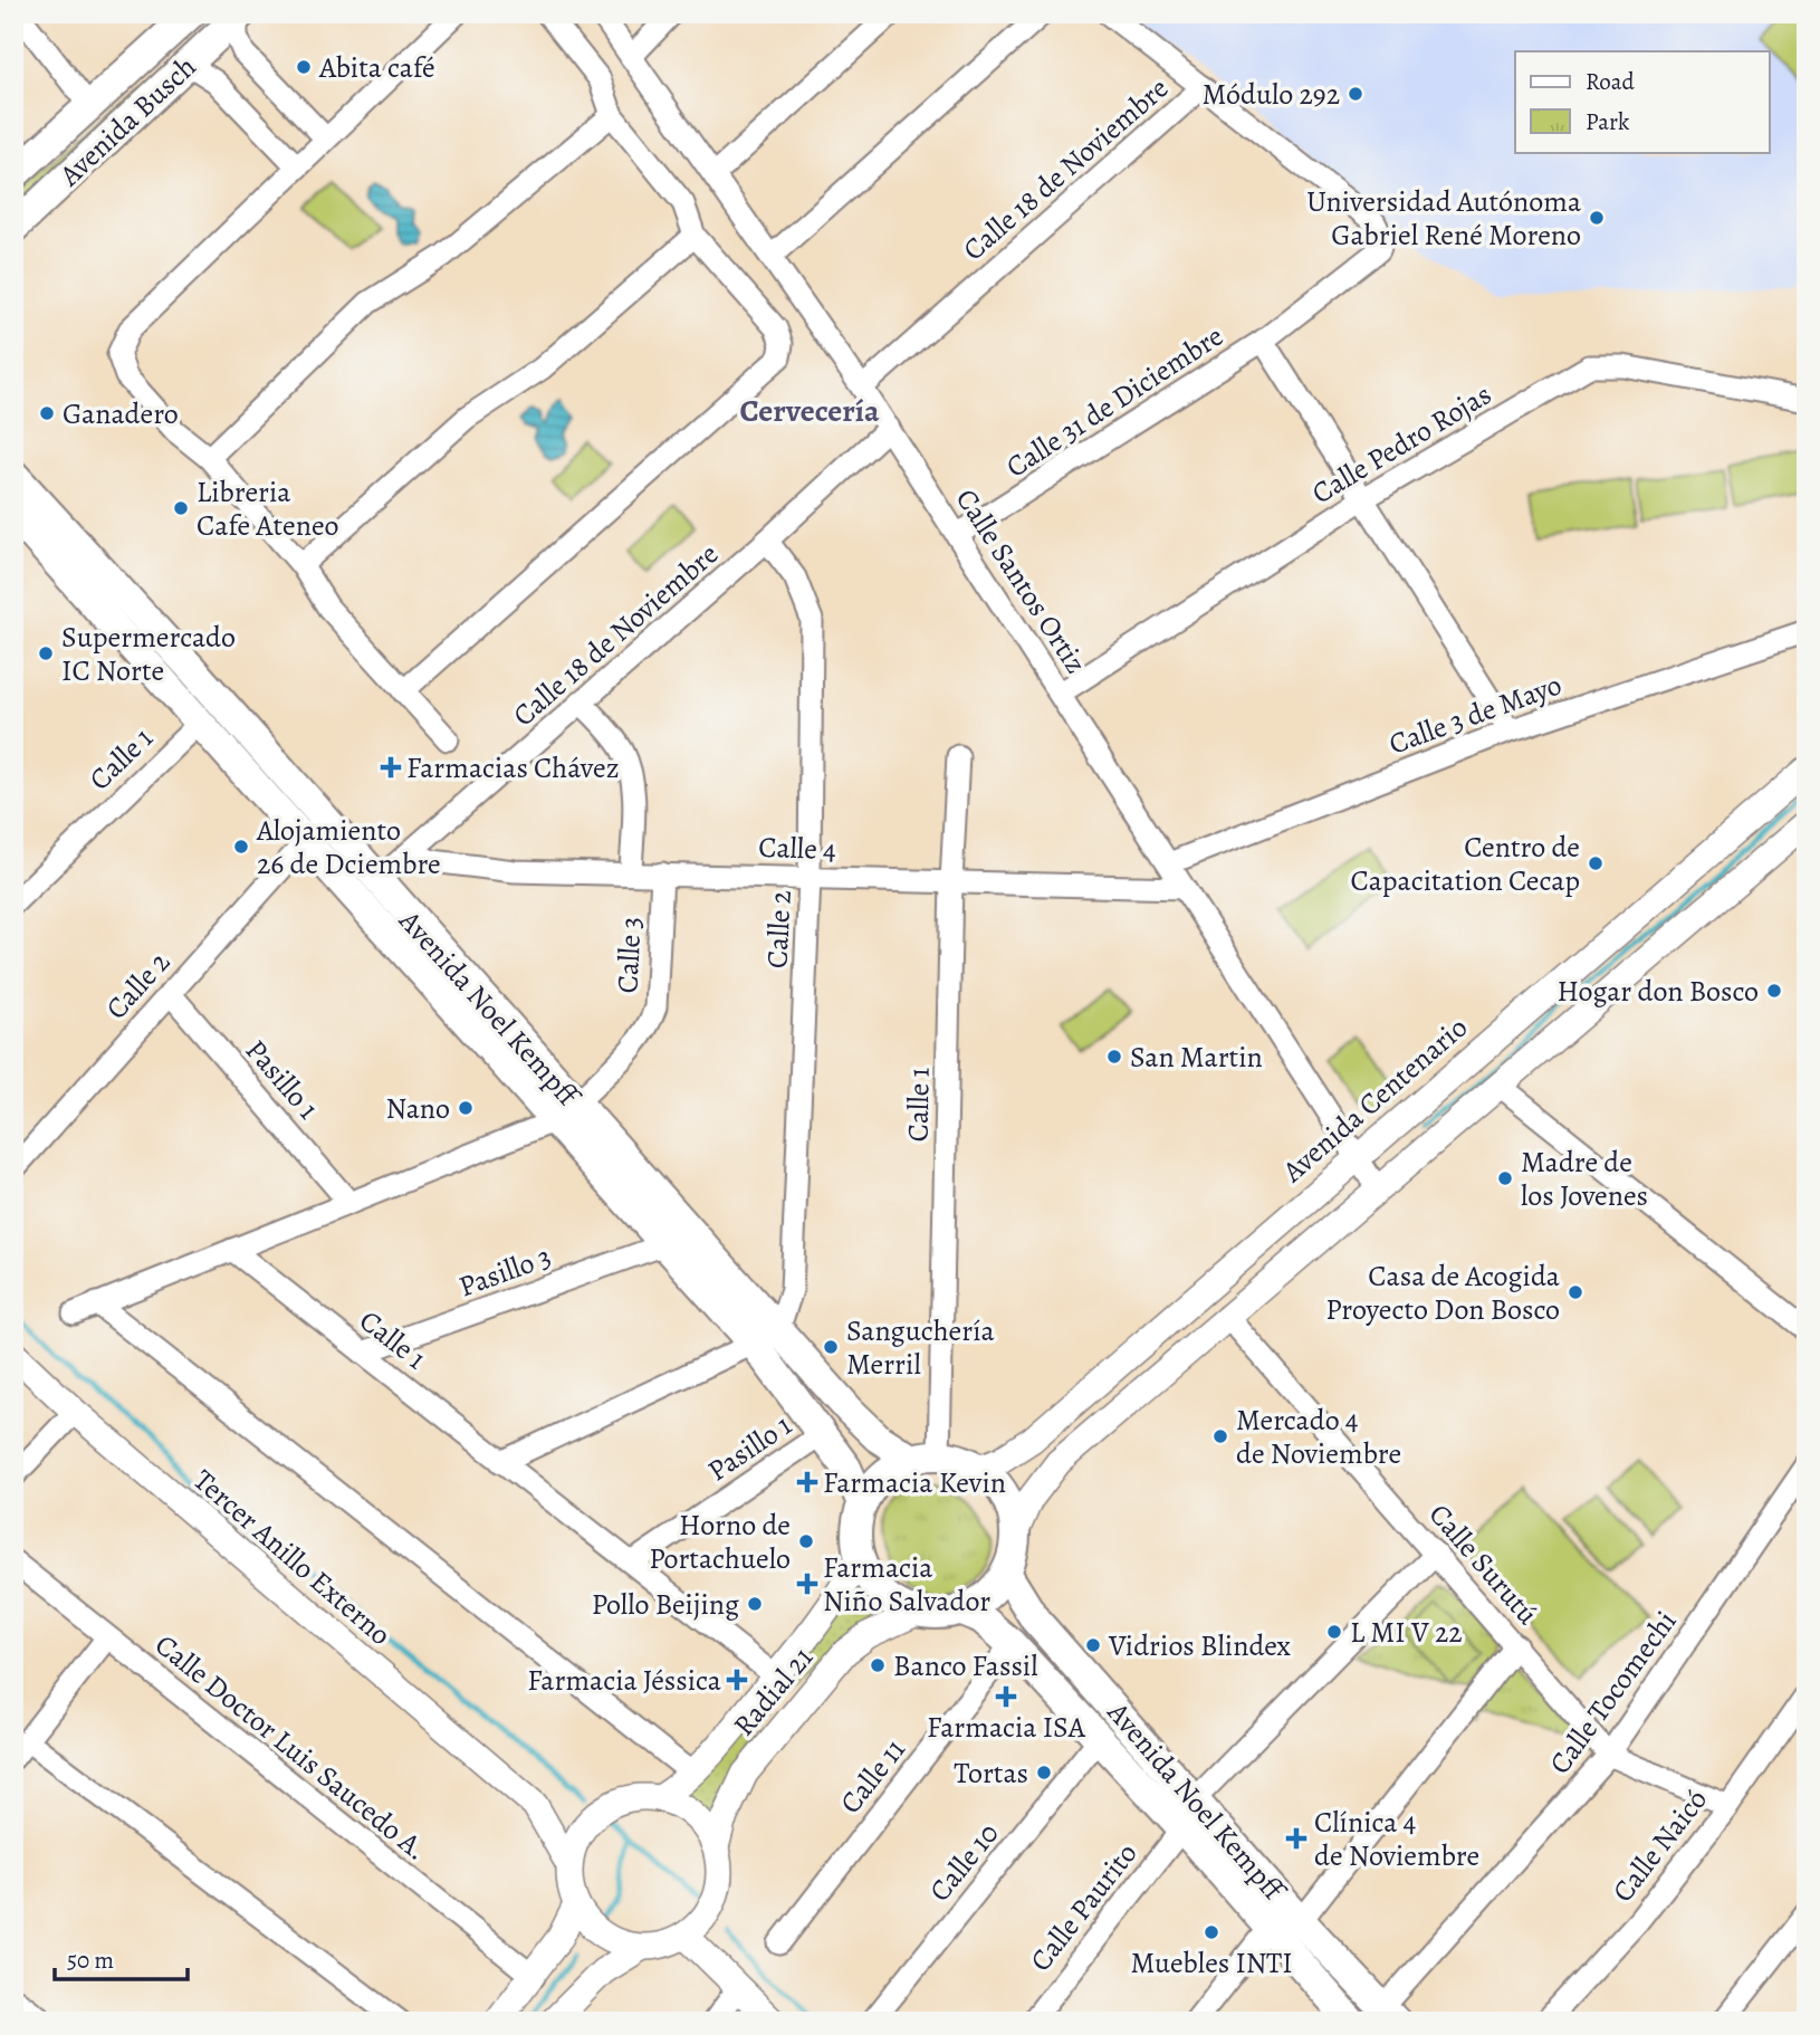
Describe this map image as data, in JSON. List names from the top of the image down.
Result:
{
  "streets": {
    "main road": ["Avenida Busch", "Avenida Noel Kempff"],
    "street": [
      "Calle 18 de Noviembre",
      "Calle 31 de Diciembre",
      "Calle Pedro Rojas",
      "Calle Santos Ortiz",
      "Calle 3 de Mayo",
      "Calle 1",
      "Calle 4",
      "Calle 2",
      "Calle 3",
      "Pasillo 1",
      "Avenida Centenario",
      "Pasillo 3",
      "Tercer Anillo Externo",
      "Calle Surutú",
      "Radial 21",
      "Calle Tocomechi",
      "Calle Doctor Luis Saucedo A.",
      "Calle 11",
      "Calle Naicó",
      "Calle 10",
      "Calle Paurito"
    ]
  },
  "crossings": [
    ["Calle 18 de Noviembre", "Calle 31 de Diciembre"],
    ["Calle 18 de Noviembre", "Calle Santos Ortiz"],
    ["Calle 18 de Noviembre", "Calle 4"],
    ["Calle 18 de Noviembre", "Calle 2"],
    ["Calle 18 de Noviembre", "Avenida Noel Kempff"],
    ["Calle 31 de Diciembre", "Calle Santos Ortiz"],
    ["Calle Pedro Rojas", "Calle Santos Ortiz"],
    ["Calle Santos Ortiz", "Calle 3 de Mayo"],
    ["Calle Santos Ortiz", "Calle 4"],
    ["Calle Santos Ortiz", "Avenida Centenario"],
    ["Calle 1", "Calle 4"],
    ["Calle 1", "Avenida Noel Kempff"],
    ["Calle 1", "Pasillo 1"],
    ["Calle 1", "Avenida Centenario"],
    ["Calle 1", "Pasillo 3"],
    ["Calle 1", "Radial 21"],
    ["Calle 4", "Calle 2"],
    ["Calle 4", "Calle 3"],
    ["Calle 2", "Avenida Noel Kempff"],
    ["Calle 2", "Pasillo 1"],
    ["Calle 3", "Avenida Noel Kempff"],
    ["Avenida Noel Kempff", "Pasillo 1"],
    ["Avenida Noel Kempff", "Avenida Centenario"],
    ["Avenida Noel Kempff", "Pasillo 3"],
    ["Avenida Noel Kempff", "Radial 21"],
    ["Avenida Noel Kempff", "Calle Tocomechi"],
    ["Avenida Noel Kempff", "Calle 11"],
    ["Avenida Noel Kempff", "Calle 10"],
    ["Avenida Noel Kempff", "Calle Paurito"],
    ["Avenida Centenario", "Radial 21"],
    ["Tercer Anillo Externo", "Radial 21"],
    ["Calle Surutú", "Calle Tocomechi"],
    ["Calle Surutú", "Calle Naicó"]
  ],
  "districts": ["Cervecería"],
  "places": {
    "other": [
      "Abita café",
      "Módulo 292",
      "Universidad Autónoma Gabriel René Moreno",
      "Ganadero",
      "Libreria Cafe Ateneo",
      "Supermercado IC Norte",
      "Alojamiento 26 de Dciembre",
      "Centro de Capacitation Cecap",
      "Hogar don Bosco",
      "San Martin",
      "Nano",
      "Madre de los Jovenes",
      "Casa de Acogida Proyecto Don Bosco",
      "Sanguchería Merril",
      "Mercado 4 de Noviembre",
      "Horno de Portachuelo",
      "Pollo Beijing",
      "L MI V 22",
      "Vidrios Blindex",
      "Banco Fassil",
      "Tortas",
      "Muebles INTI"
    ],
    "health": [
      "Farmacias Chávez",
      "Farmacia Kevin",
      "Farmacia Niño Salvador",
      "Farmacia Jéssica",
      "Farmacia ISA",
      "Clínica 4 de Noviembre"
    ]
  },
  "legend": ["Road", "Park"],
  "scale_bar": "50 m"
}
